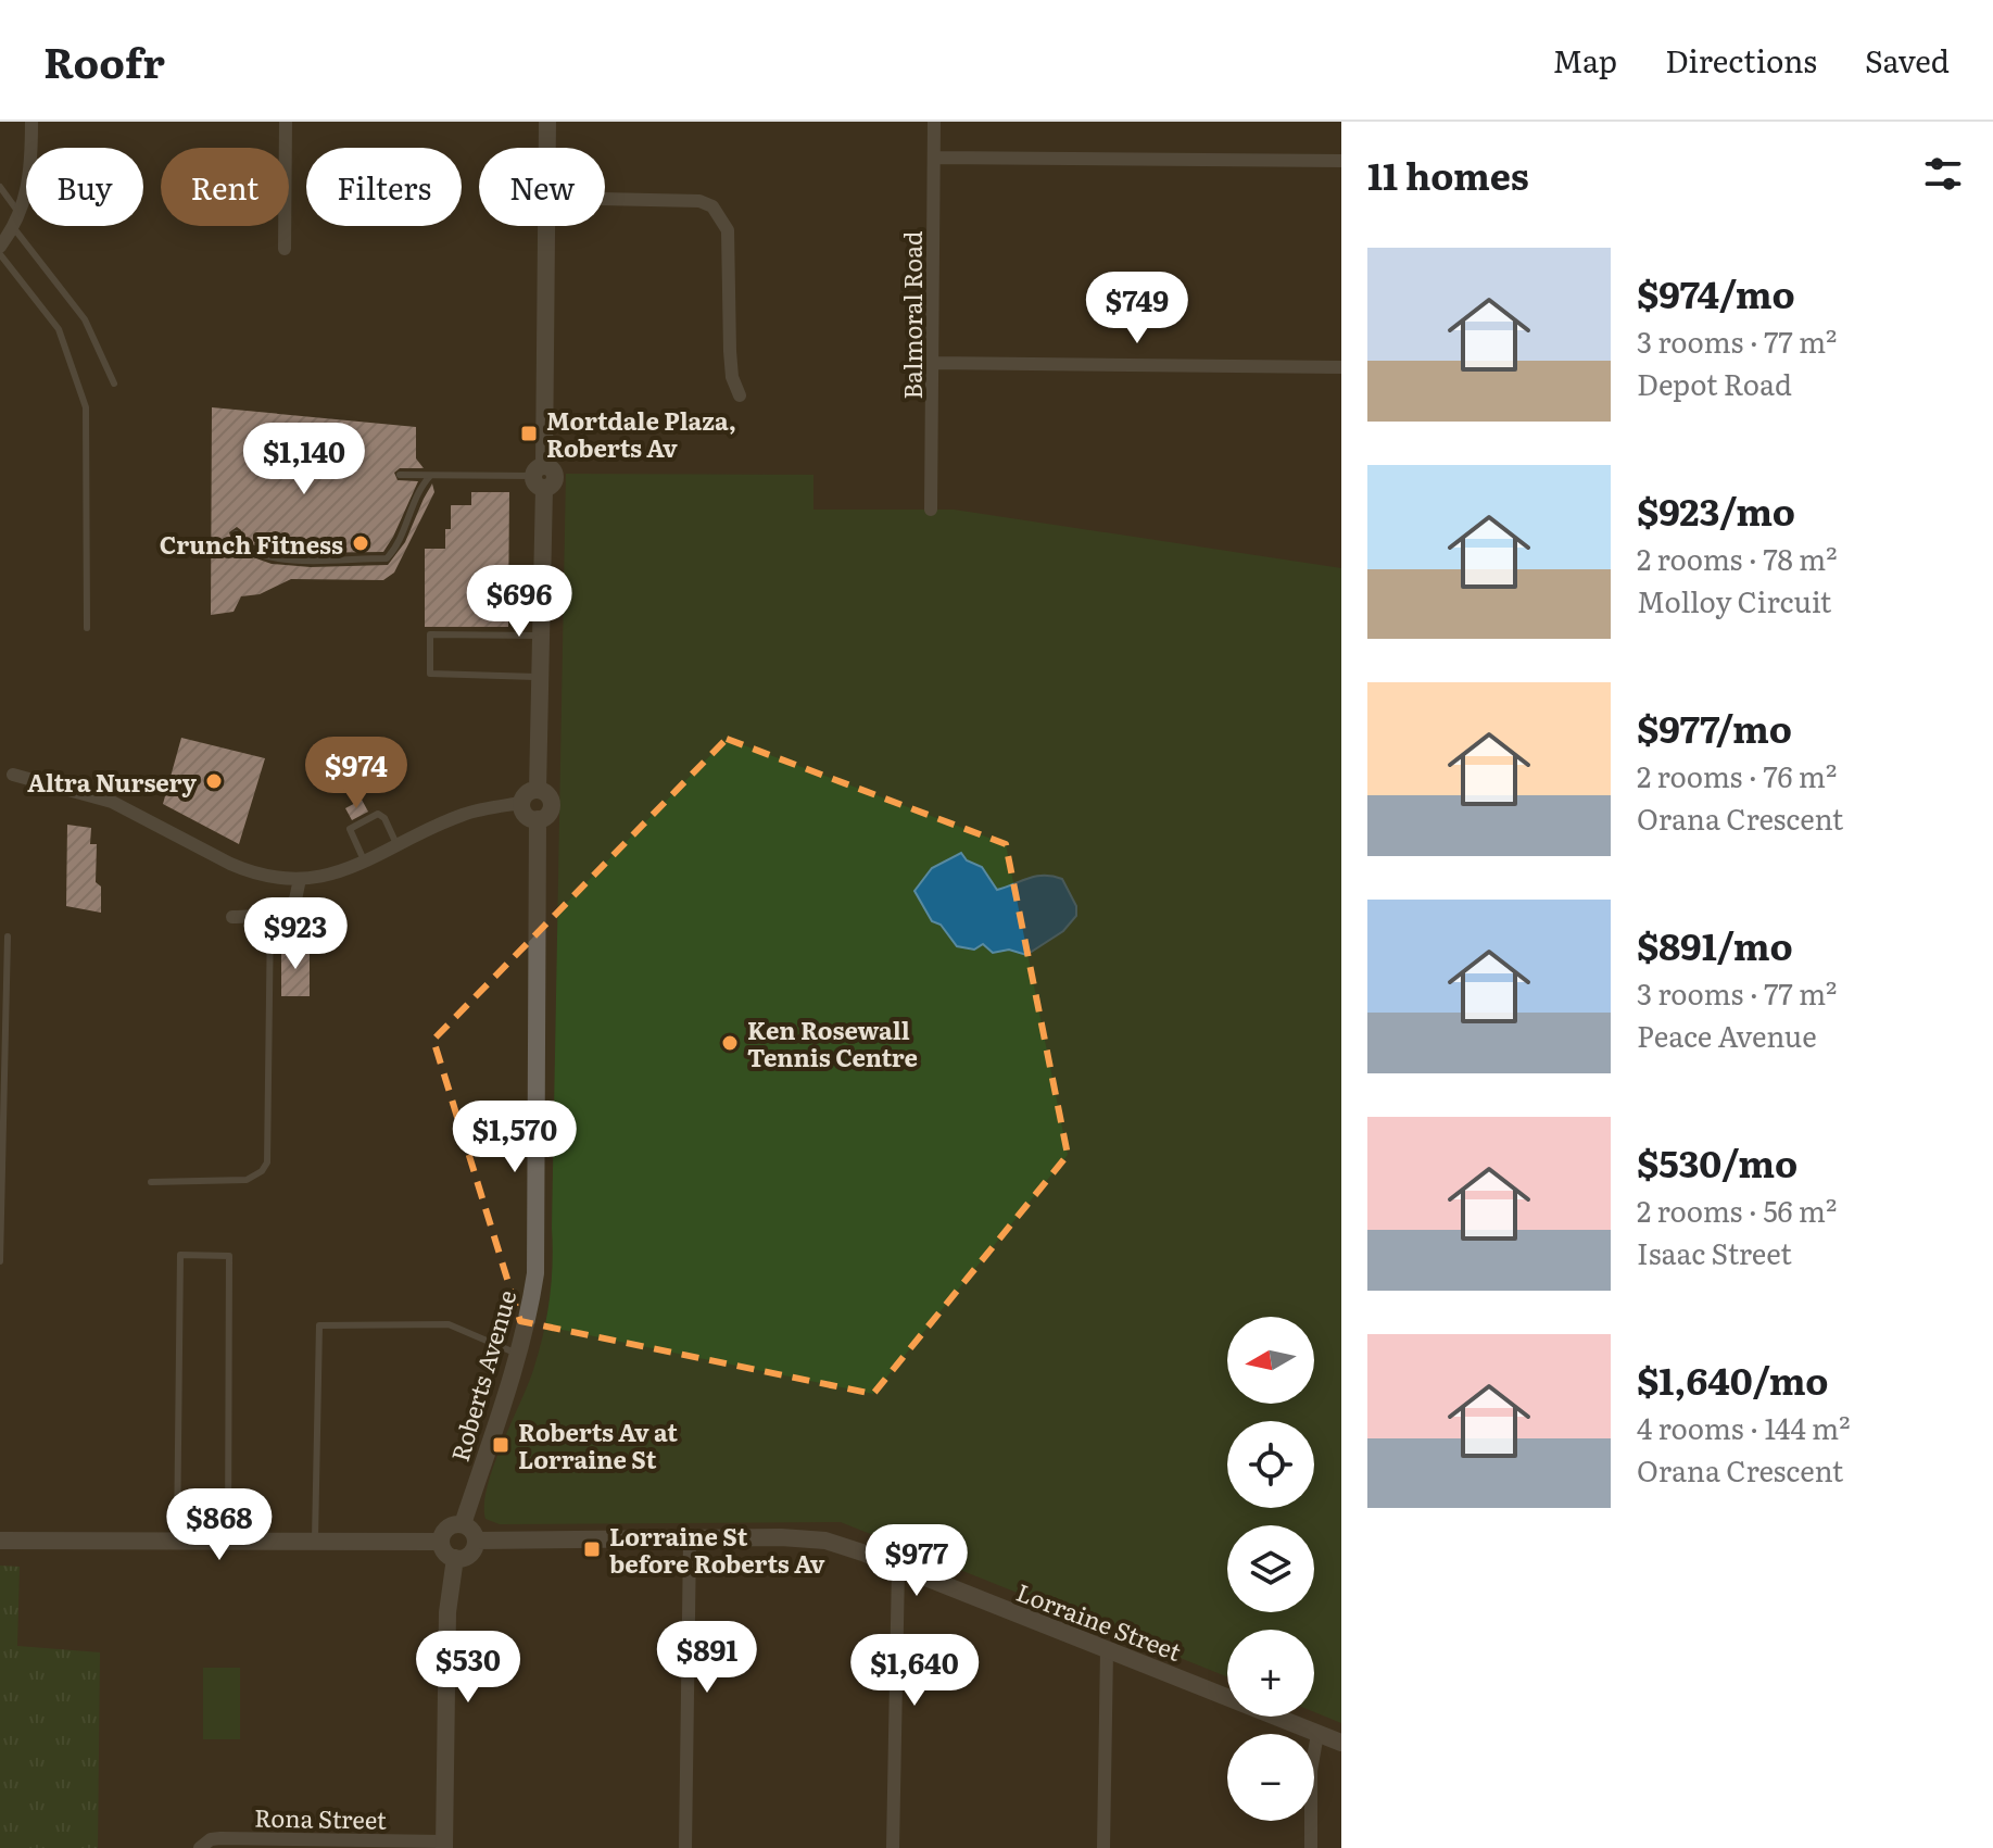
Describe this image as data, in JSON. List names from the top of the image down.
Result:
{
  "streets": {
    "street": [
      "Balmoral Road",
      "Roberts Avenue",
      "Lorraine Street",
      "Rona Street"
    ]
  },
  "crossings": [
    ["Roberts Avenue", "Lorraine Street"]
  ],
  "places": {
    "transit": ["Mortdale Plaza, Roberts Av", "Roberts Av at Lorraine St", "Lorraine St before Roberts Av"],
    "other": ["Crunch Fitness", "Altra Nursery", "Ken Rosewall Tennis Centre"]
  },
  "north": "left",
  "page": {
    "header": "Roofr",
    "nav": ["Map", "Directions", "Saved"],
    "heading": "11 homes",
    "chip": [
      "Buy",
      "Rent",
      "Filters",
      "New"
    ],
    "list": [
      {
        "name": "$974/mo",
        "note": "3 rooms · 77 m² · Depot Road"
      },
      {
        "name": "$923/mo",
        "note": "2 rooms · 78 m² · Molloy Circuit"
      },
      {
        "name": "$977/mo",
        "note": "2 rooms · 76 m² · Orana Crescent"
      },
      {
        "name": "$891/mo",
        "note": "3 rooms · 77 m² · Peace Avenue"
      },
      {
        "name": "$530/mo",
        "note": "2 rooms · 56 m² · Isaac Street"
      },
      {
        "name": "$1,640/mo",
        "note": "4 rooms · 144 m² · Orana Crescent"
      }
    ],
    "price": [
      "$749",
      "$1,140",
      "$696",
      "$974",
      "$923",
      "$1,570",
      "$868",
      "$977",
      "$891",
      "$530",
      "$1,640"
    ],
    "map_buttons": ["+", "−"]
  }
}
